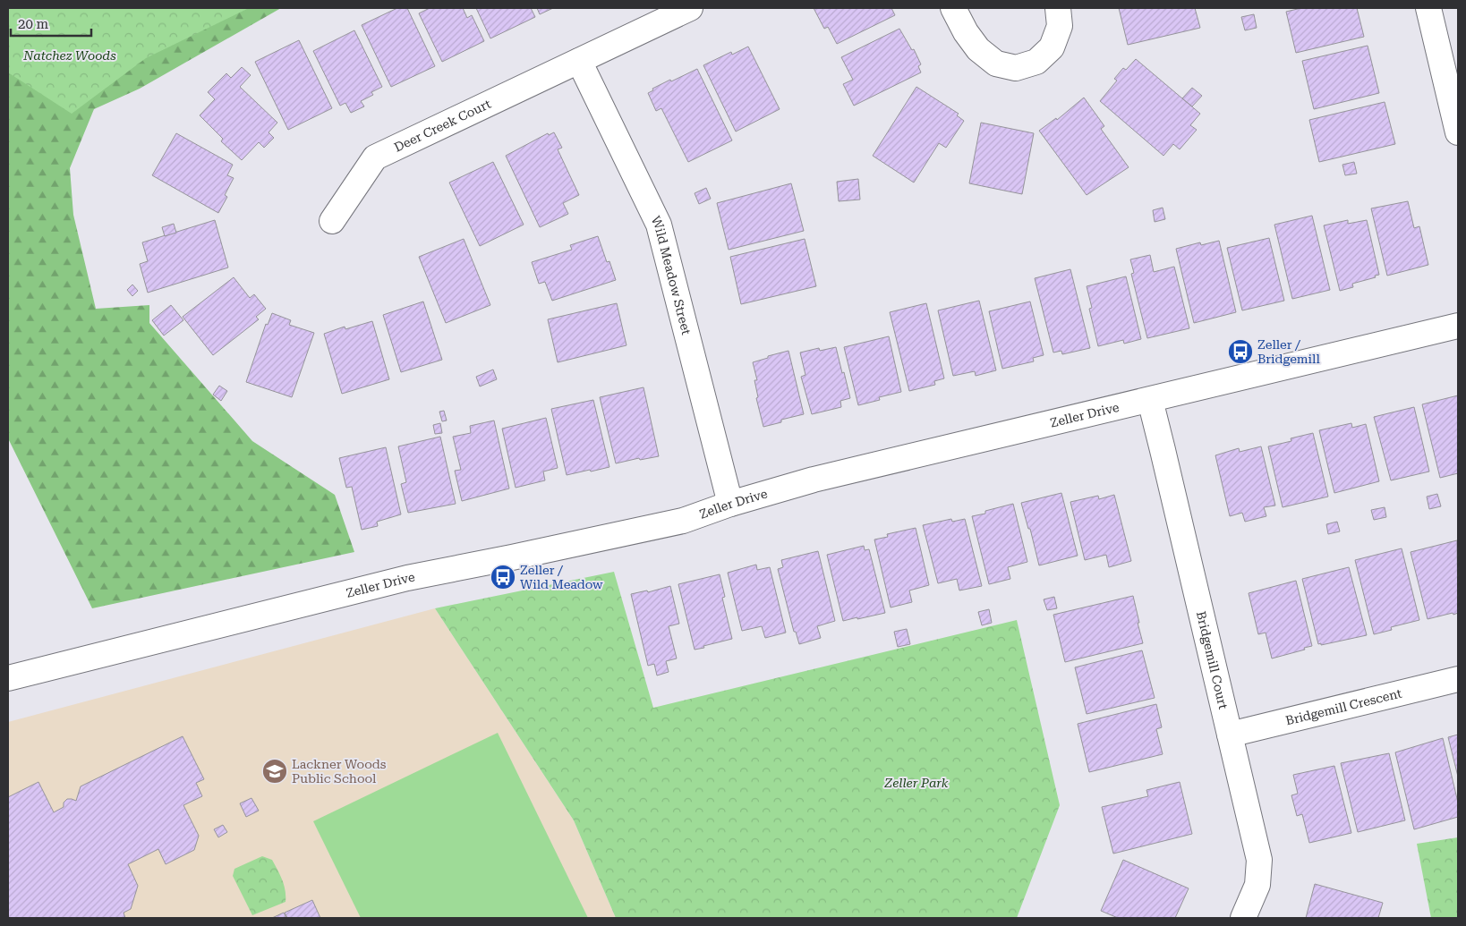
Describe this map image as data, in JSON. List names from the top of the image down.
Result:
{
  "streets": {
    "street": [
      "Deer Creek Court",
      "Wild Meadow Street",
      "Zeller Drive",
      "Bridgemill Court",
      "Bridgemill Crescent"
    ]
  },
  "crossings": [
    ["Deer Creek Court", "Wild Meadow Street"],
    ["Wild Meadow Street", "Zeller Drive"],
    ["Zeller Drive", "Bridgemill Court"],
    ["Bridgemill Court", "Bridgemill Crescent"]
  ],
  "parks": ["Natchez Woods", "Zeller Park"],
  "places": {
    "bus stop": ["Zeller / Bridgemill", "Zeller / Wild Meadow"],
    "school or university": ["Lackner Woods Public School"]
  },
  "scale_bar": "20 m"
}
